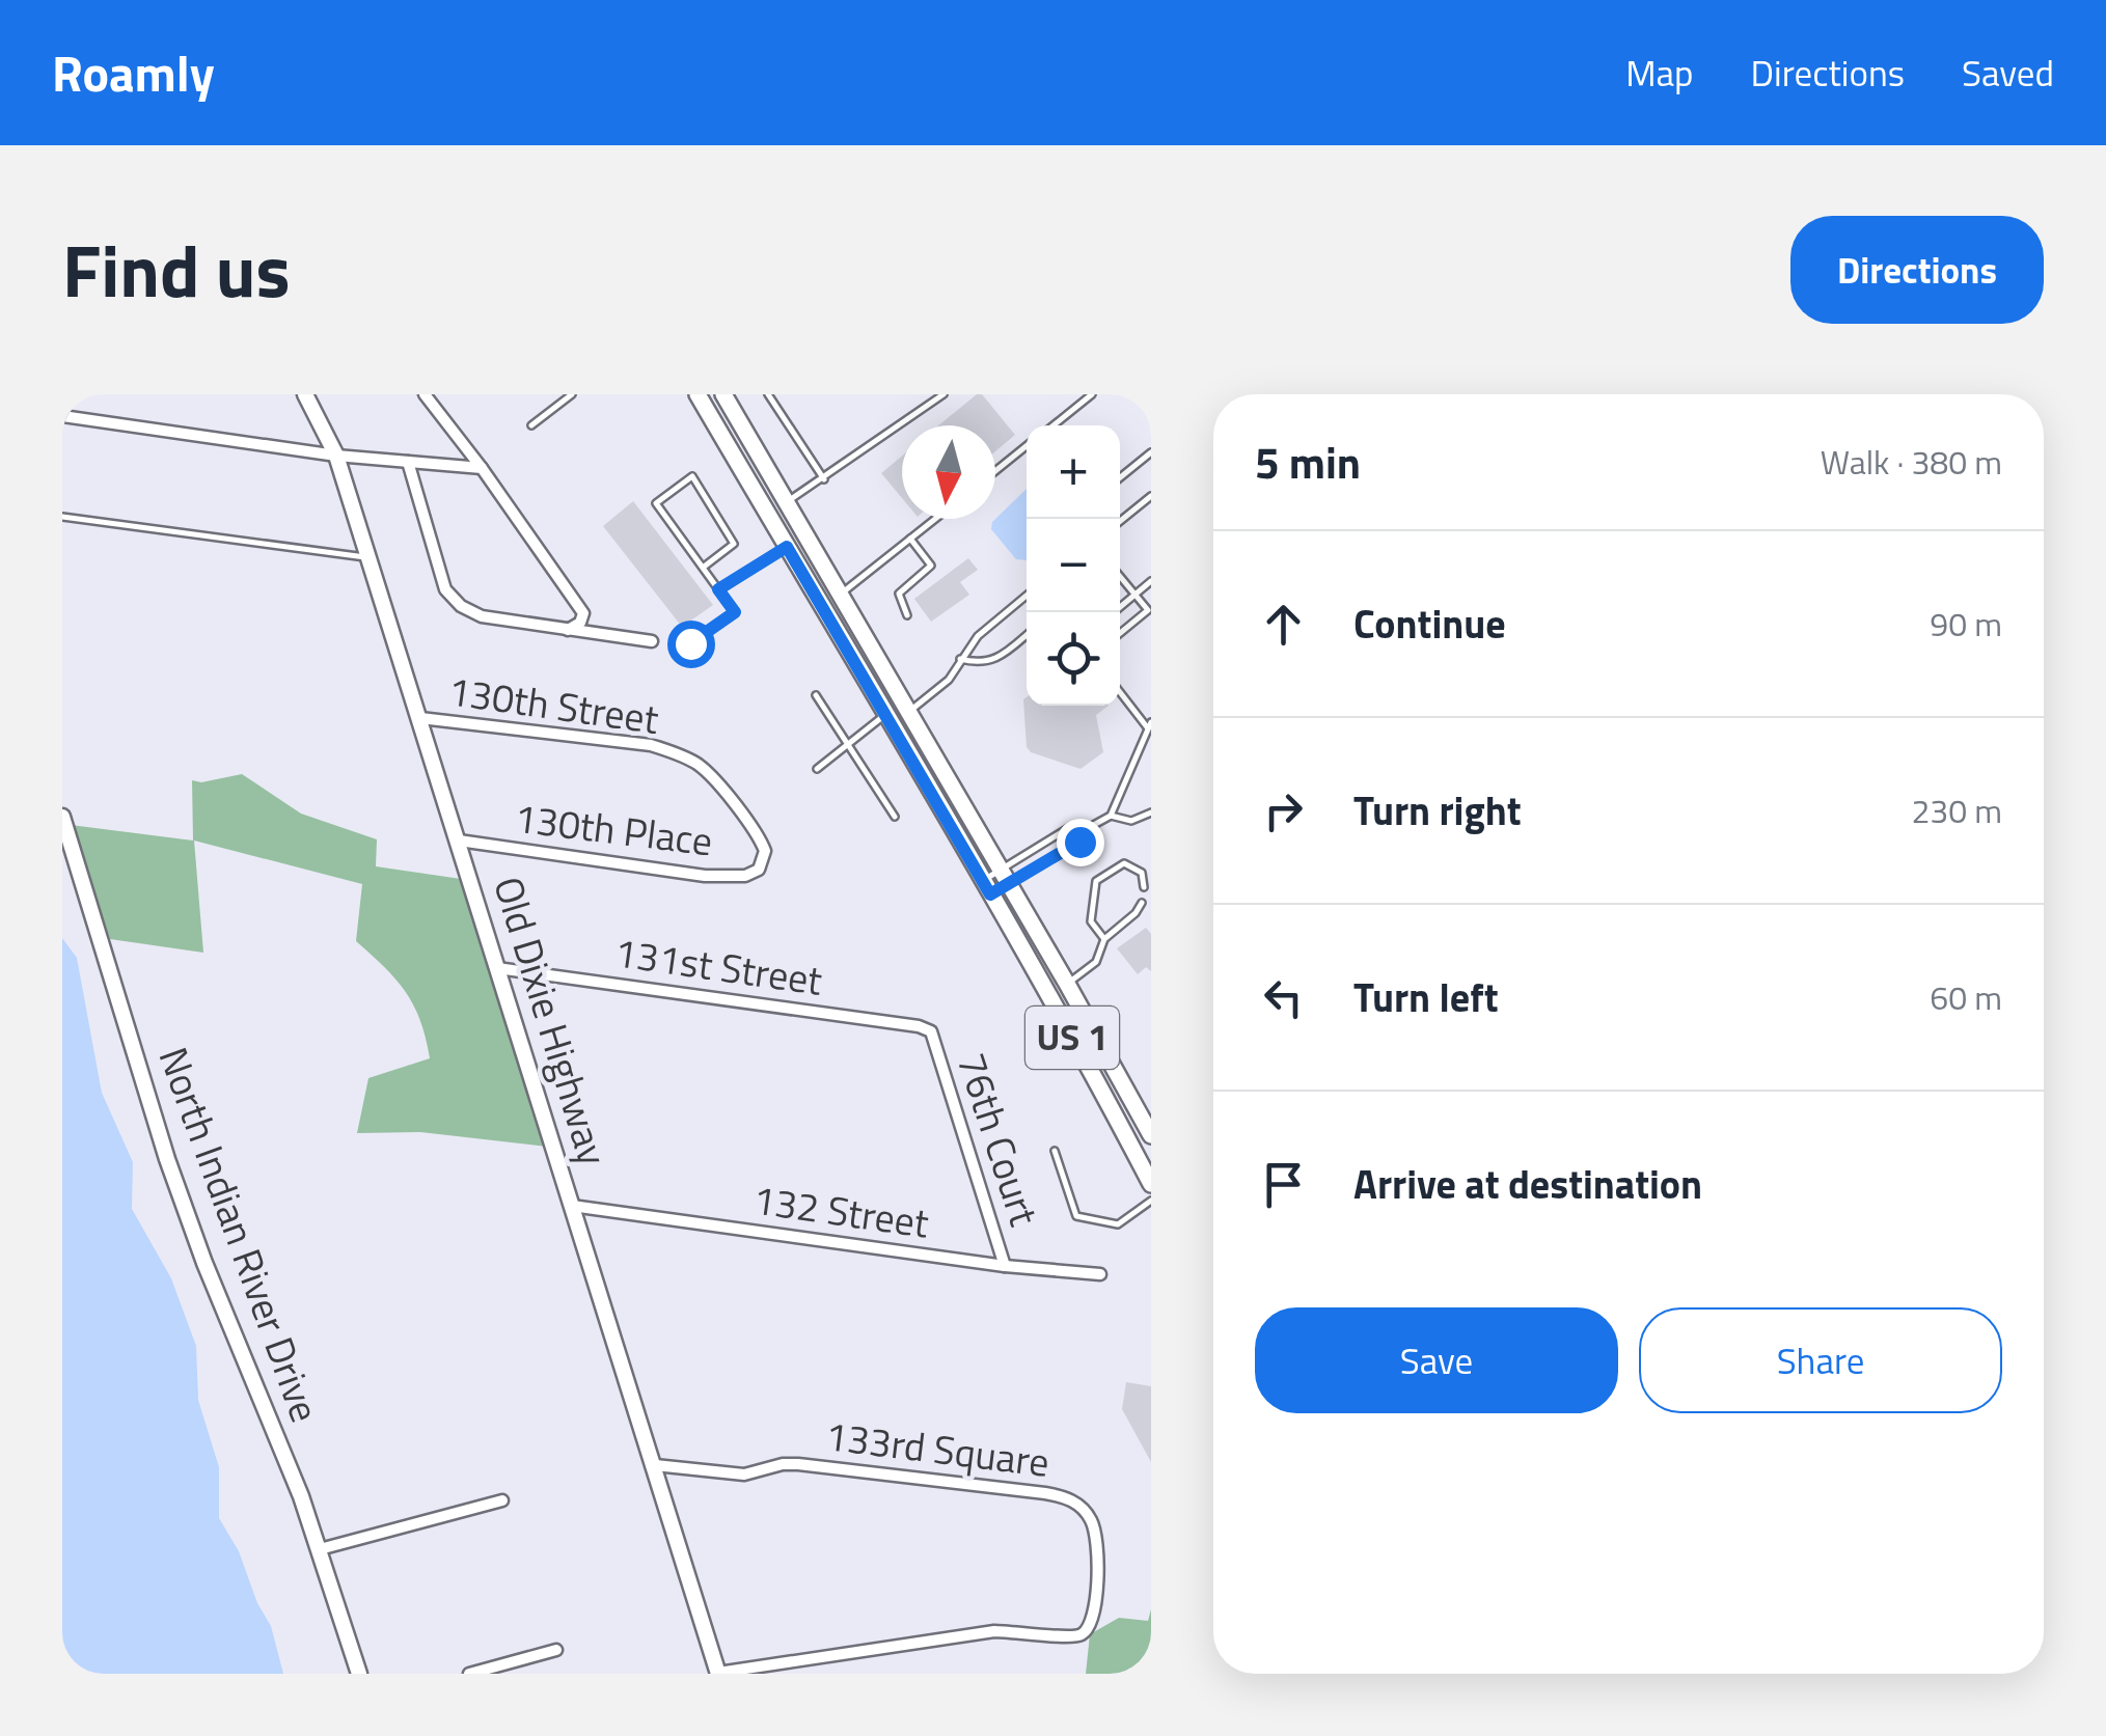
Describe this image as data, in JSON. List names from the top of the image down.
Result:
{
  "streets": {
    "main road": ["US 1"],
    "street": [
      "130th Street",
      "130th Place",
      "131st Street",
      "Old Dixie Highway",
      "76th Court",
      "132 Street",
      "North Indian River Drive",
      "133rd Square"
    ]
  },
  "crossings": [
    ["130th Street", "130th Place"],
    ["130th Street", "Old Dixie Highway"],
    ["130th Place", "Old Dixie Highway"],
    ["131st Street", "Old Dixie Highway"],
    ["131st Street", "76th Court"],
    ["Old Dixie Highway", "132 Street"],
    ["Old Dixie Highway", "133rd Square"],
    ["76th Court", "132 Street"]
  ],
  "north": "bottom",
  "page": {
    "header": "Roamly",
    "nav": ["Map", "Directions", "Saved"],
    "title": "Find us",
    "buttons": [
      "Directions",
      ["Save", "Share"]
    ],
    "heading": ["5 min", "Walk · 380 m"],
    "map_buttons": ["+", "−"],
    "list": [
      ["Continue", "90 m"],
      ["Turn right", "230 m"],
      ["Turn left", "60 m"],
      "Arrive at destination"
    ]
  }
}
